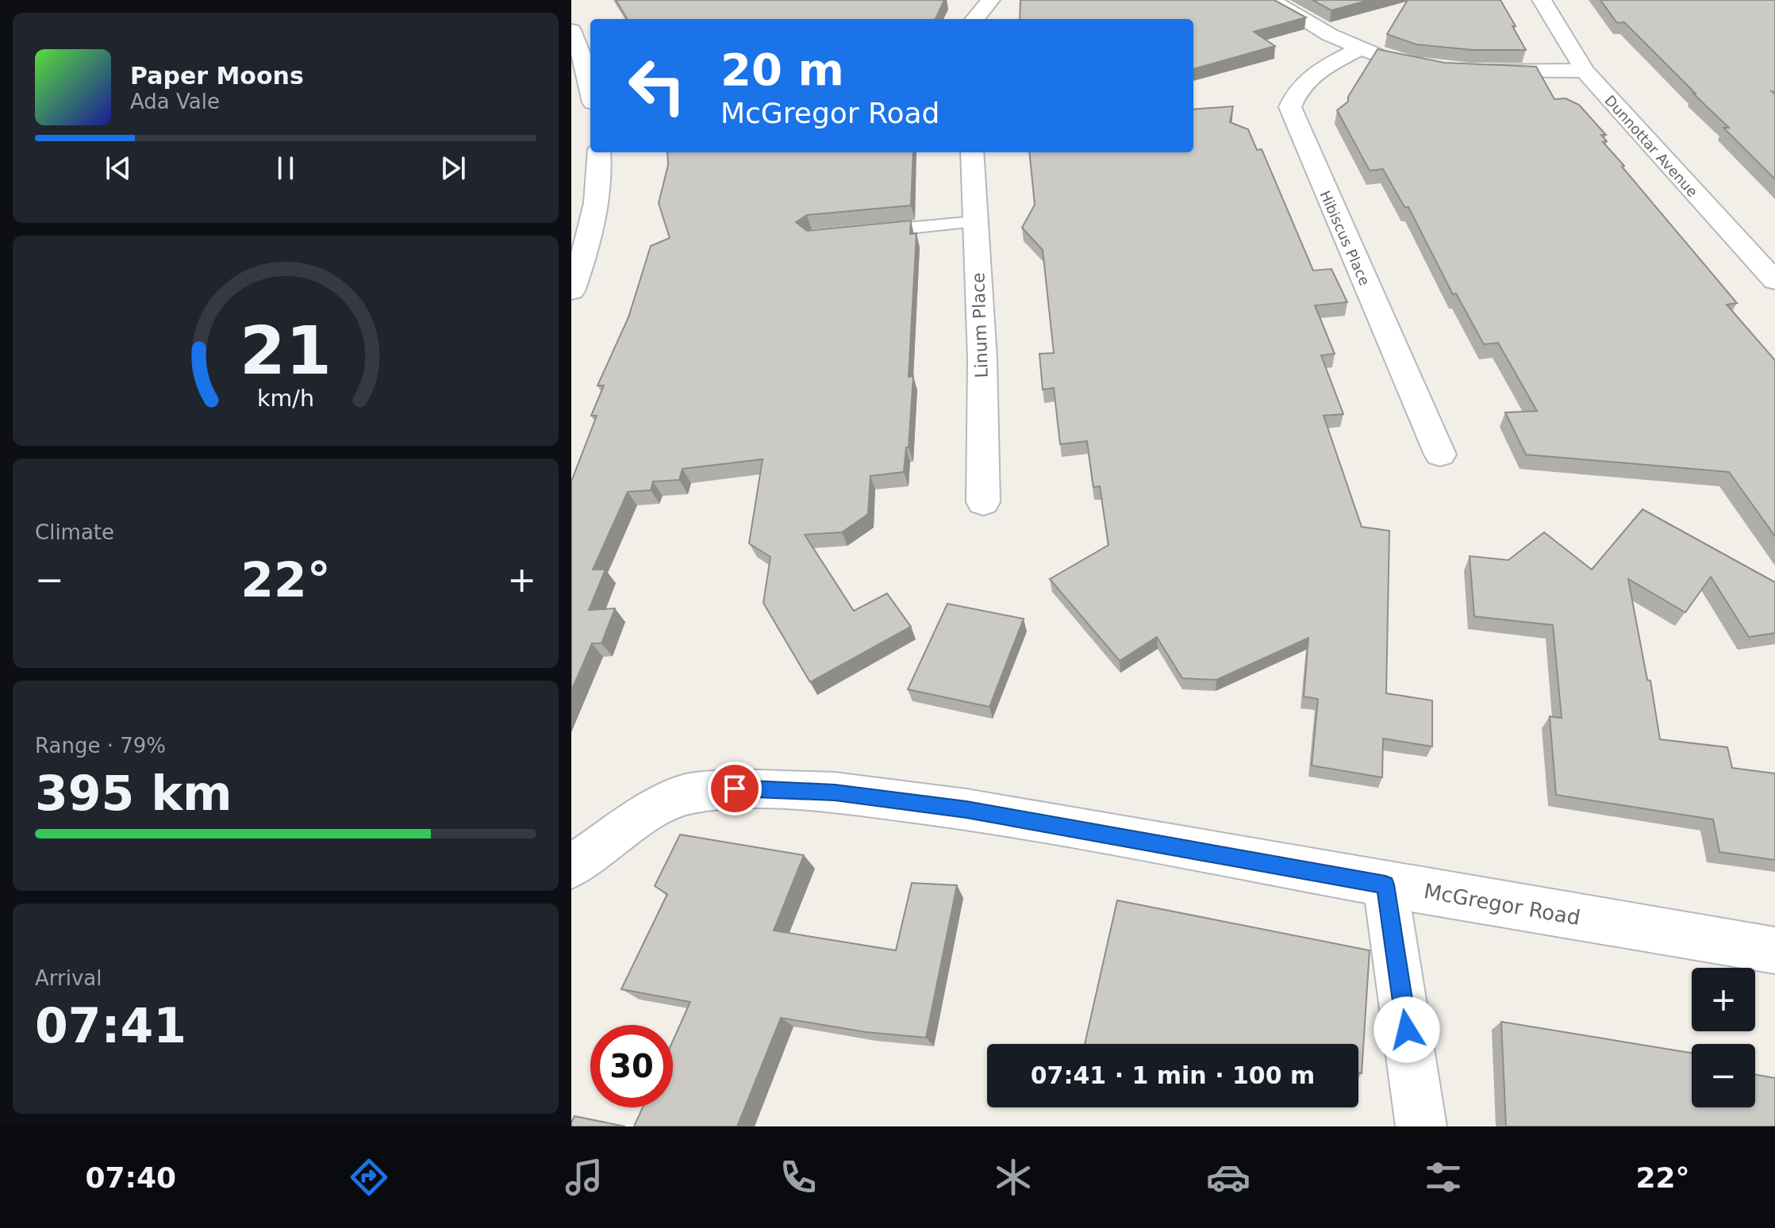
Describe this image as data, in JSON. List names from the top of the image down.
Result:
{
  "streets": {
    "street": [
      "Dunnottar Avenue",
      "Hibiscus Place",
      "Linum Place",
      "McGregor Road"
    ]
  },
  "page": {
    "turn": ["20 m", "McGregor Road"],
    "song": ["Paper Moons", "Ada Vale"],
    "tile": [
      "Climate",
      ["Range · 79%", "395 km"],
      ["Arrival", "07:41"]
    ],
    "heat": ["−", "22°", "+"],
    "map_buttons": ["+", "−"],
    "limit": "30",
    "trip": "07:41 · 1 min · 100 m",
    "tabs": ["07:40", "22°"],
    "gauge": ["21", "km/h"]
  }
}
